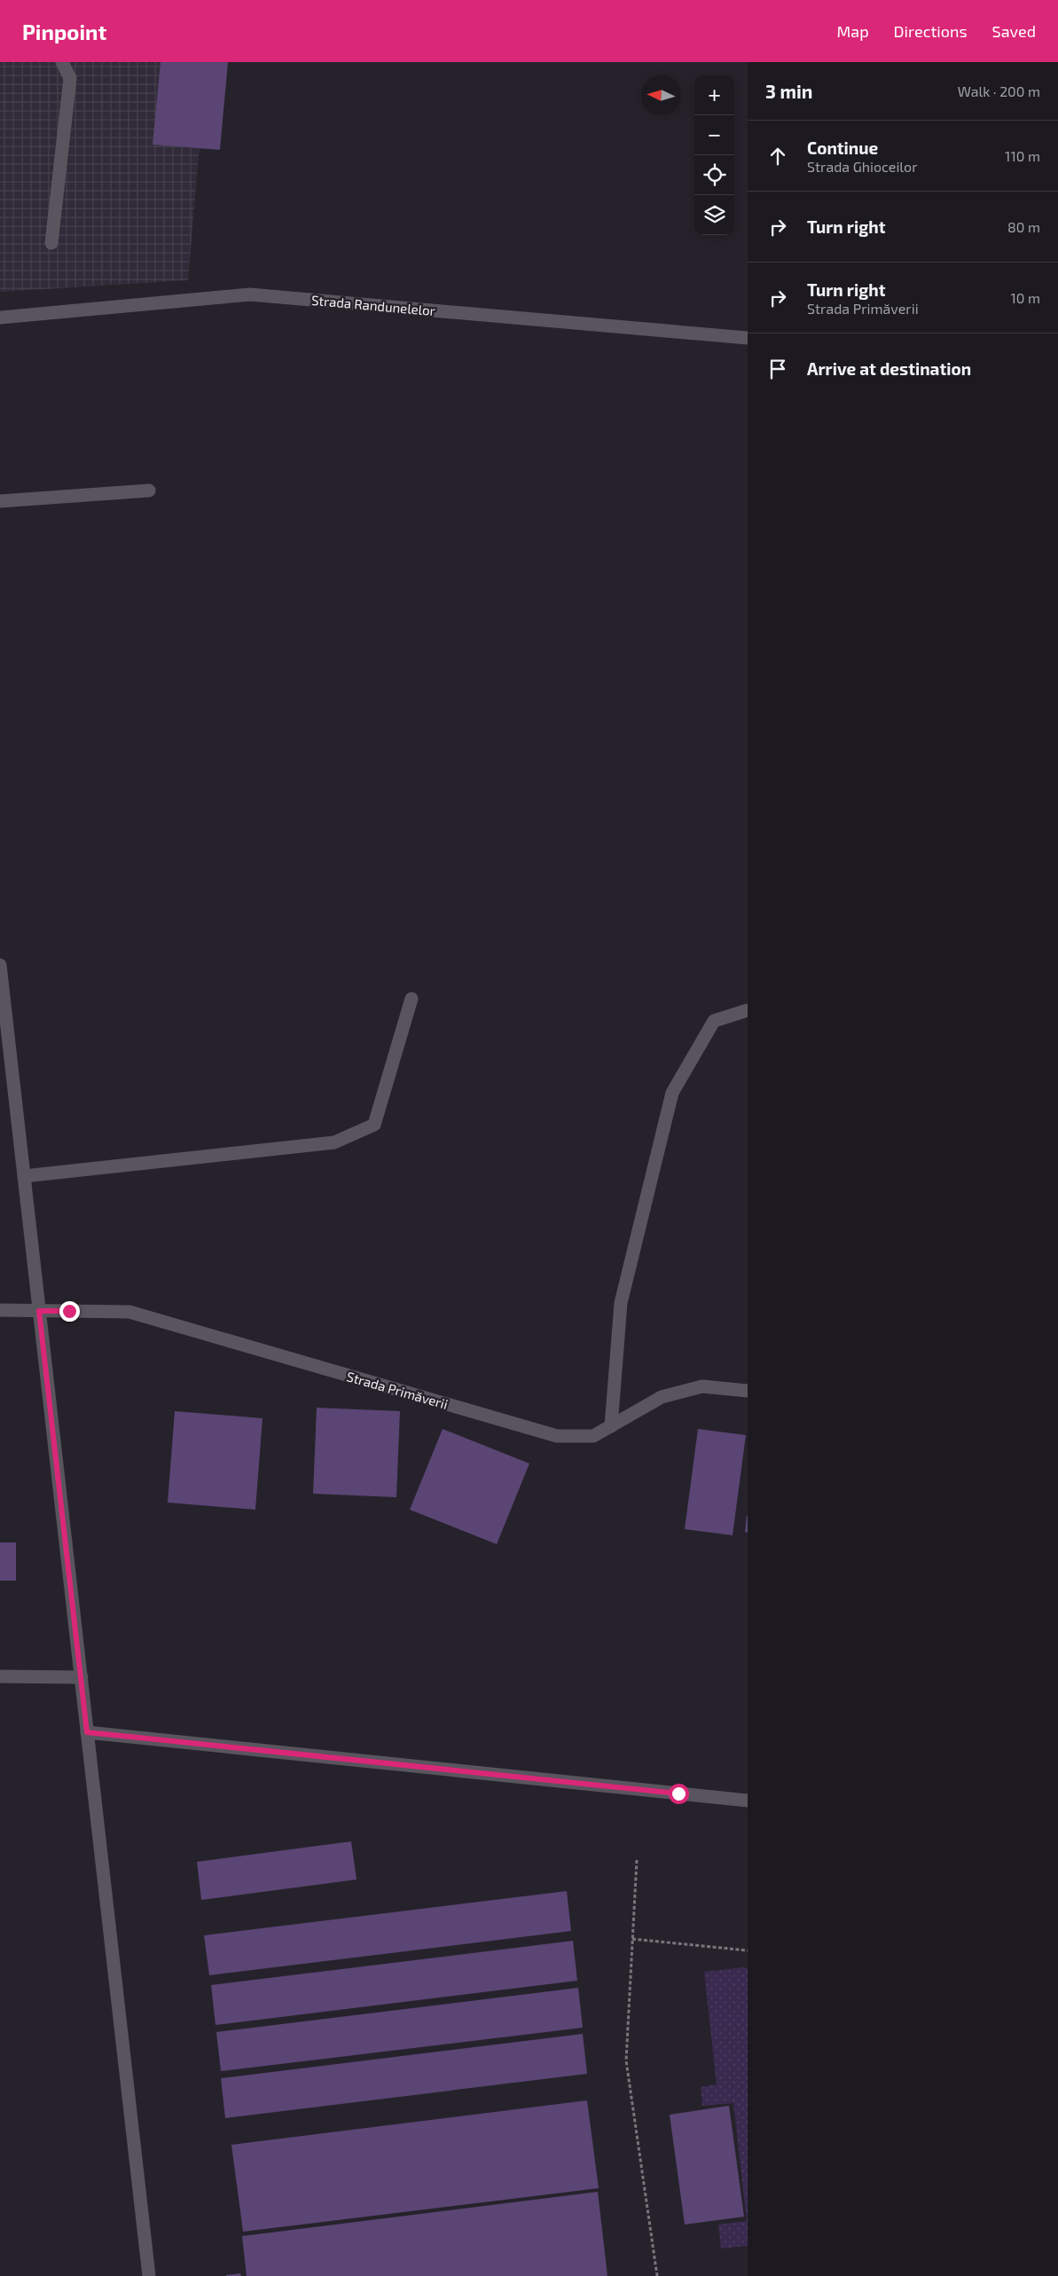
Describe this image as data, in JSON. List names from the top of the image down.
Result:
{
  "streets": {
    "street": ["Strada Randunelelor", "Strada Primăverii"]
  },
  "north": "left",
  "page": {
    "header": "Pinpoint",
    "nav": ["Map", "Directions", "Saved"],
    "heading": ["3 min", "Walk · 200 m"],
    "map_buttons": ["+", "−"],
    "list": [
      ["Continue", "Strada Ghioceilor", "110 m"],
      ["Turn right", "80 m"],
      ["Turn right", "Strada Primăverii", "10 m"],
      "Arrive at destination"
    ]
  }
}
